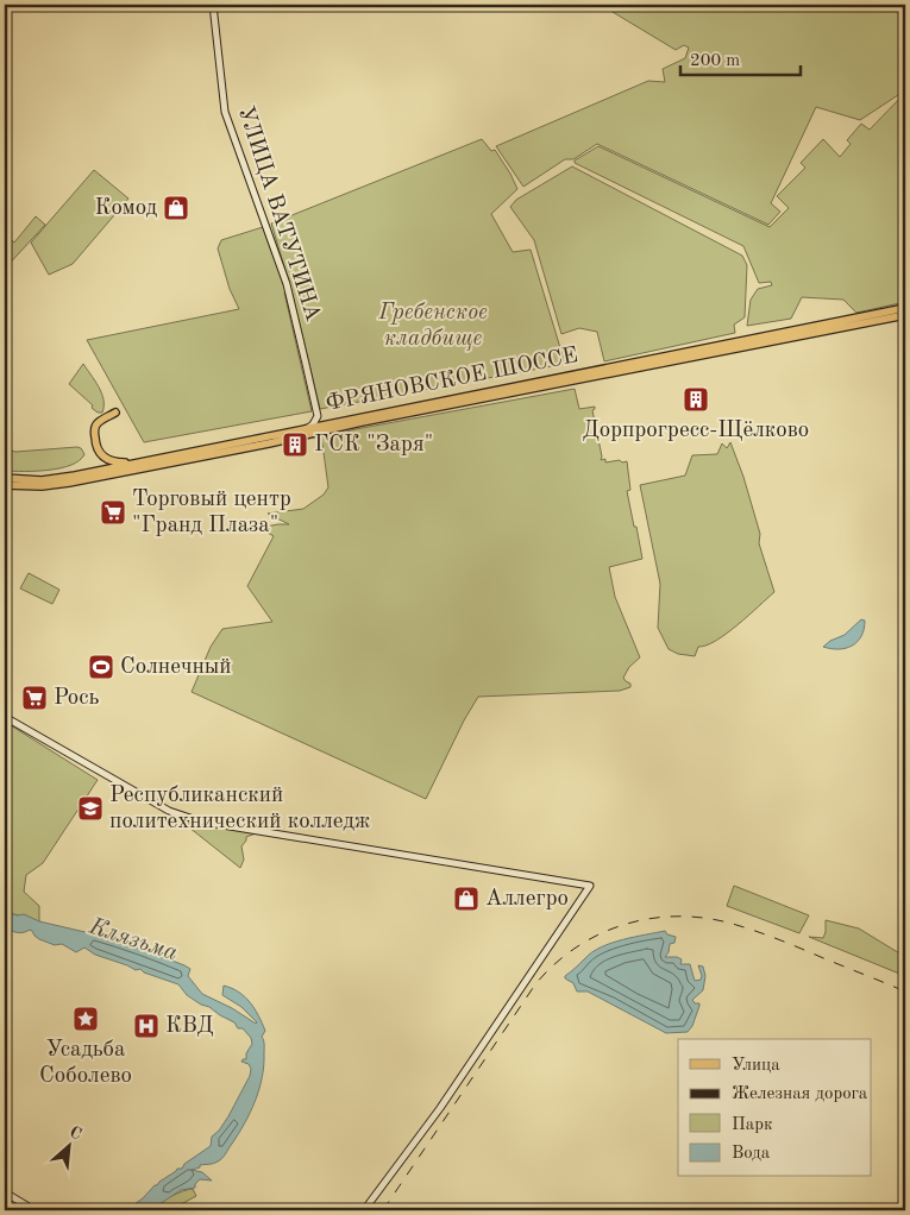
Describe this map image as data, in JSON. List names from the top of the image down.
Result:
{
  "streets": {
    "main road": ["ФРЯНОВСКОЕ ШОССЕ"],
    "street": ["УЛИЦА ВАТУТИНА"]
  },
  "water": ["Клязьма"],
  "parks": ["Гребенское кладбище"],
  "places": {
    "shop": ["Комод", "Аллегро"],
    "building": ["Дорпрогресс-Щёлково", "ГСК \"Заря\""],
    "supermarket": ["Торговый центр \"Гранд Плаза\"", "Рось"],
    "sports": ["Солнечный"],
    "school or university": ["Республиканский политехнический колледж"],
    "place": ["Усадьба Соболево"],
    "hospital": ["КВД"]
  },
  "legend": [
    "Улица",
    "Железная дорога",
    "Парк",
    "Вода"
  ],
  "scale_bar": "200 m",
  "north": "top right"
}
